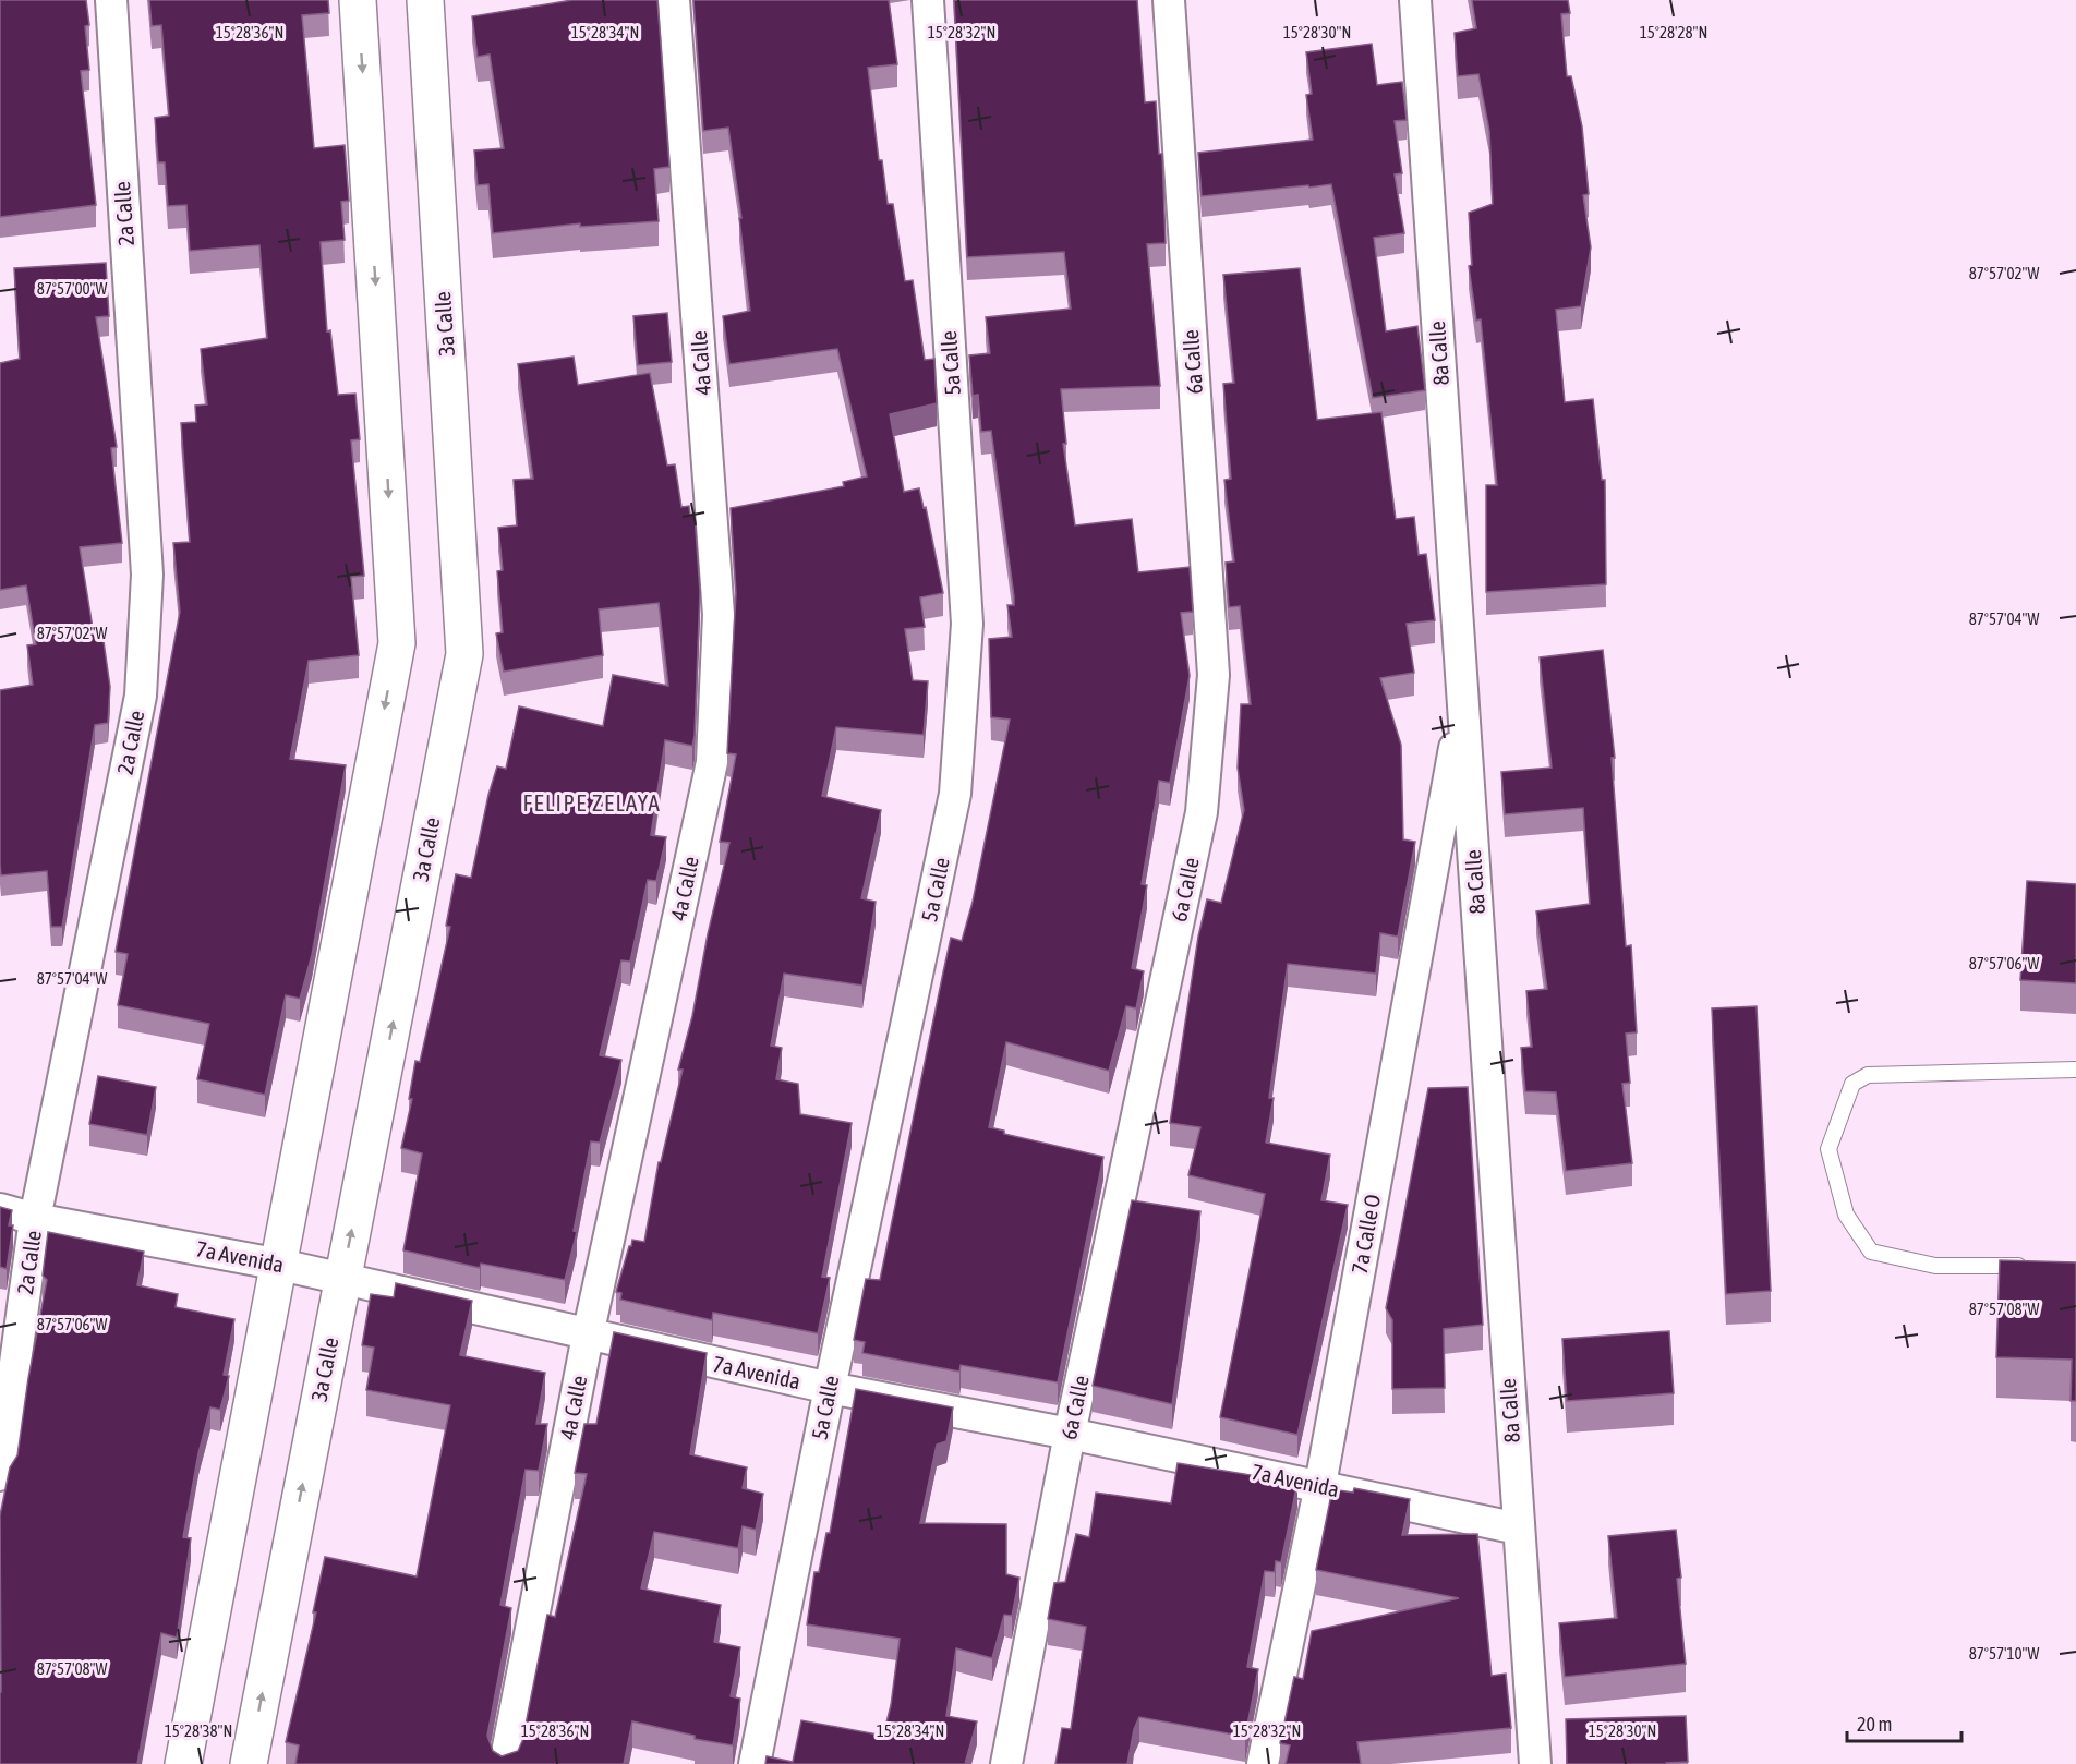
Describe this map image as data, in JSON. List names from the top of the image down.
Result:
{
  "streets": {
    "street": [
      "2a Calle",
      "3a Calle",
      "8a Calle",
      "6a Calle",
      "4a Calle",
      "5a Calle",
      "7a Calle O",
      "7a Avenida"
    ]
  },
  "crossings": [
    ["2a Calle", "7a Avenida"],
    ["3a Calle", "7a Avenida"],
    ["8a Calle", "7a Calle O"],
    ["8a Calle", "7a Avenida"],
    ["6a Calle", "7a Avenida"],
    ["4a Calle", "7a Avenida"],
    ["5a Calle", "7a Avenida"],
    ["7a Calle O", "7a Avenida"]
  ],
  "districts": ["FELIPE ZELAYA"],
  "scale_bar": "20 m",
  "coordinates": [
    "15°28'36\"N",
    "15°28'34\"N",
    "15°28'32\"N",
    "15°28'30\"N",
    "15°28'28\"N",
    "87°57'02\"W",
    "87°57'00\"W",
    "87°57'04\"W",
    "87°57'06\"W",
    "87°57'08\"W",
    "87°57'10\"W",
    "15°28'38\"N"
  ]
}
